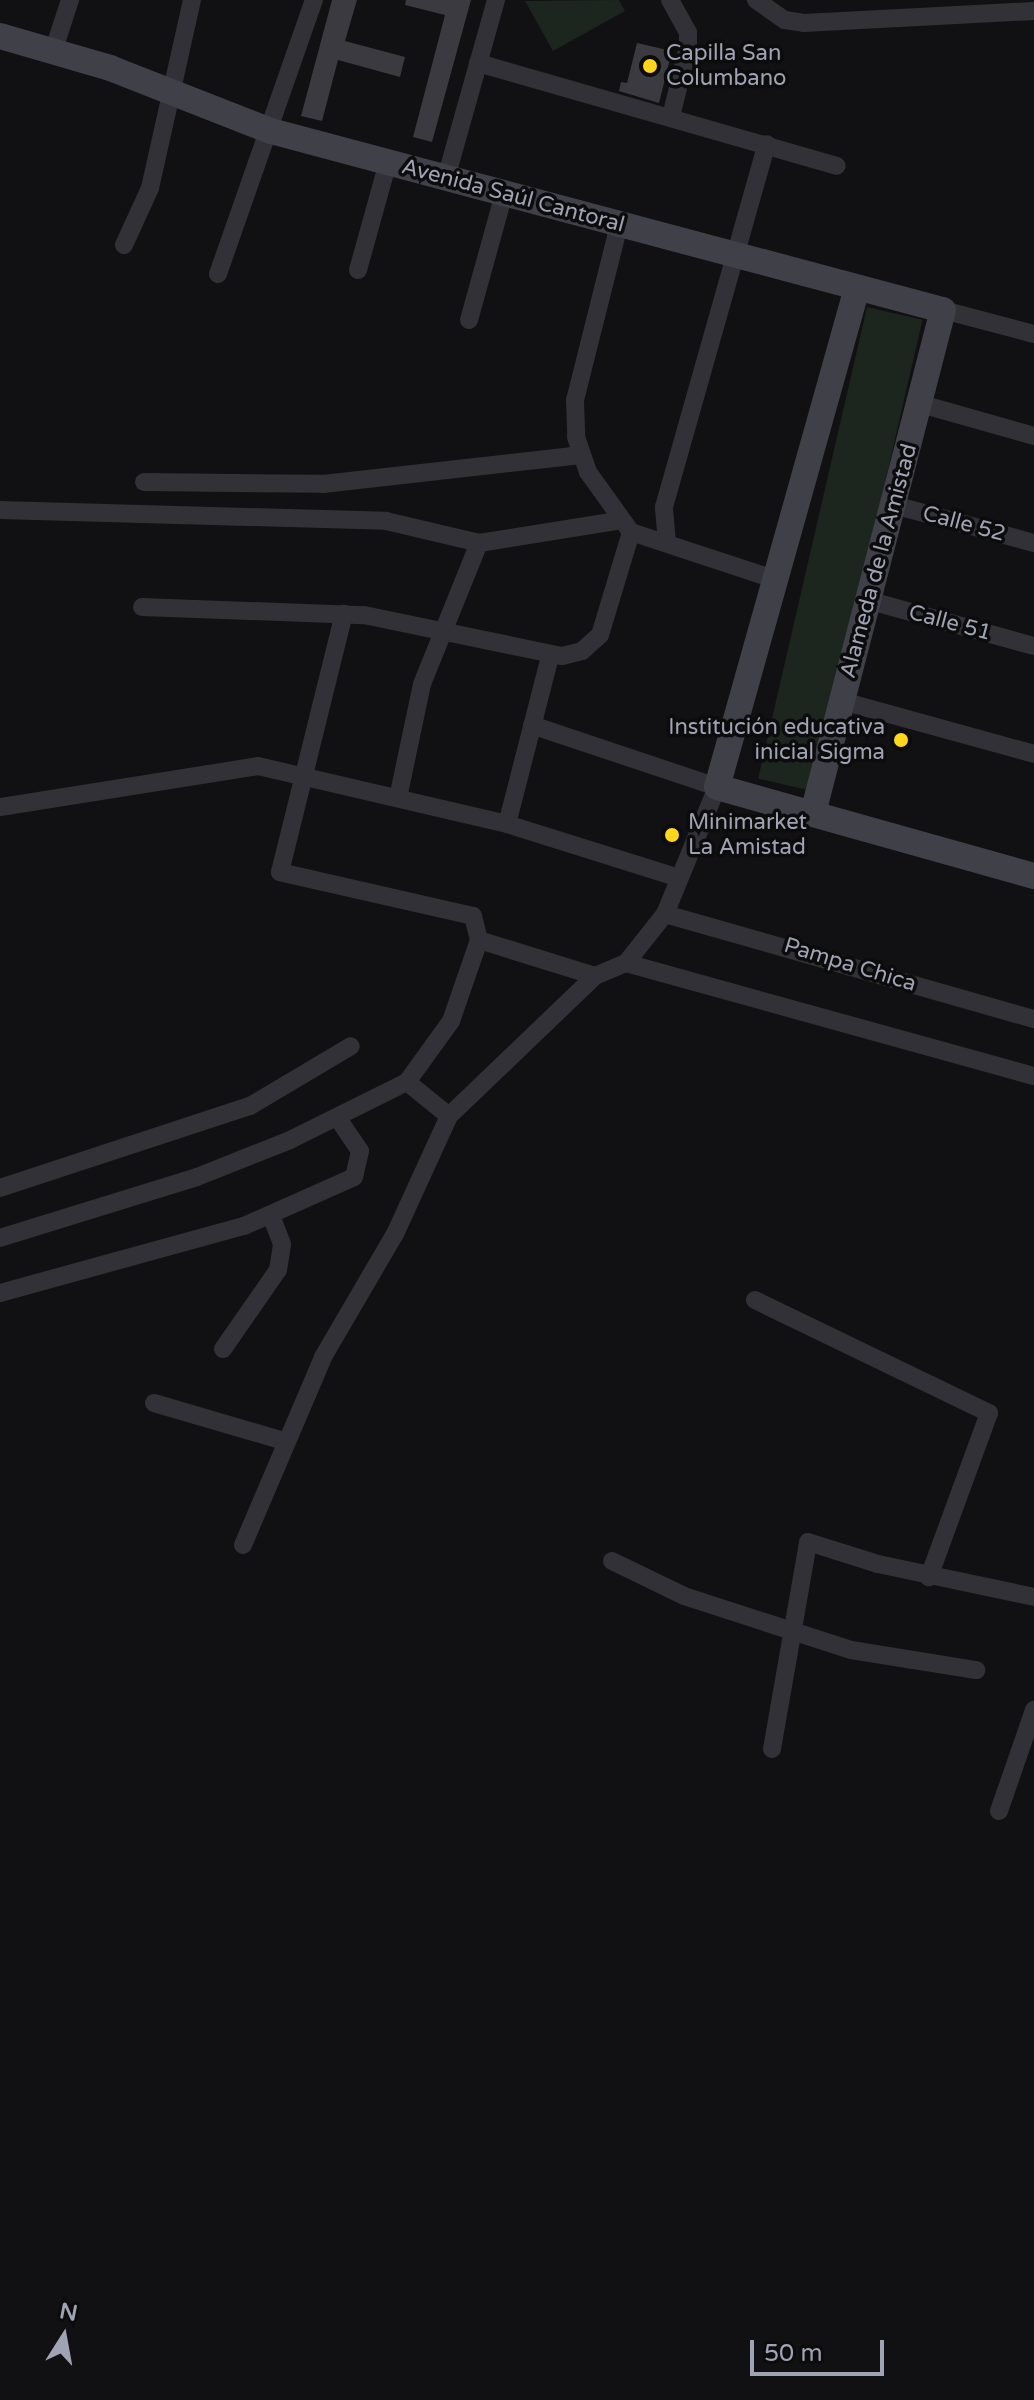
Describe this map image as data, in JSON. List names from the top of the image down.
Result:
{
  "streets": {
    "street": [
      "Avenida Saúl Cantoral",
      "Calle 52",
      "Alameda de la Amistad",
      "Calle 51",
      "Pampa Chica"
    ]
  },
  "crossings": [
    ["Avenida Saúl Cantoral", "Alameda de la Amistad"],
    ["Calle 52", "Alameda de la Amistad"],
    ["Alameda de la Amistad", "Calle 51"]
  ],
  "places": ["Capilla San Columbano", "Institución educativa inicial Sigma", "Minimarket La Amistad"],
  "scale_bar": "50 m",
  "north": "top"
}
